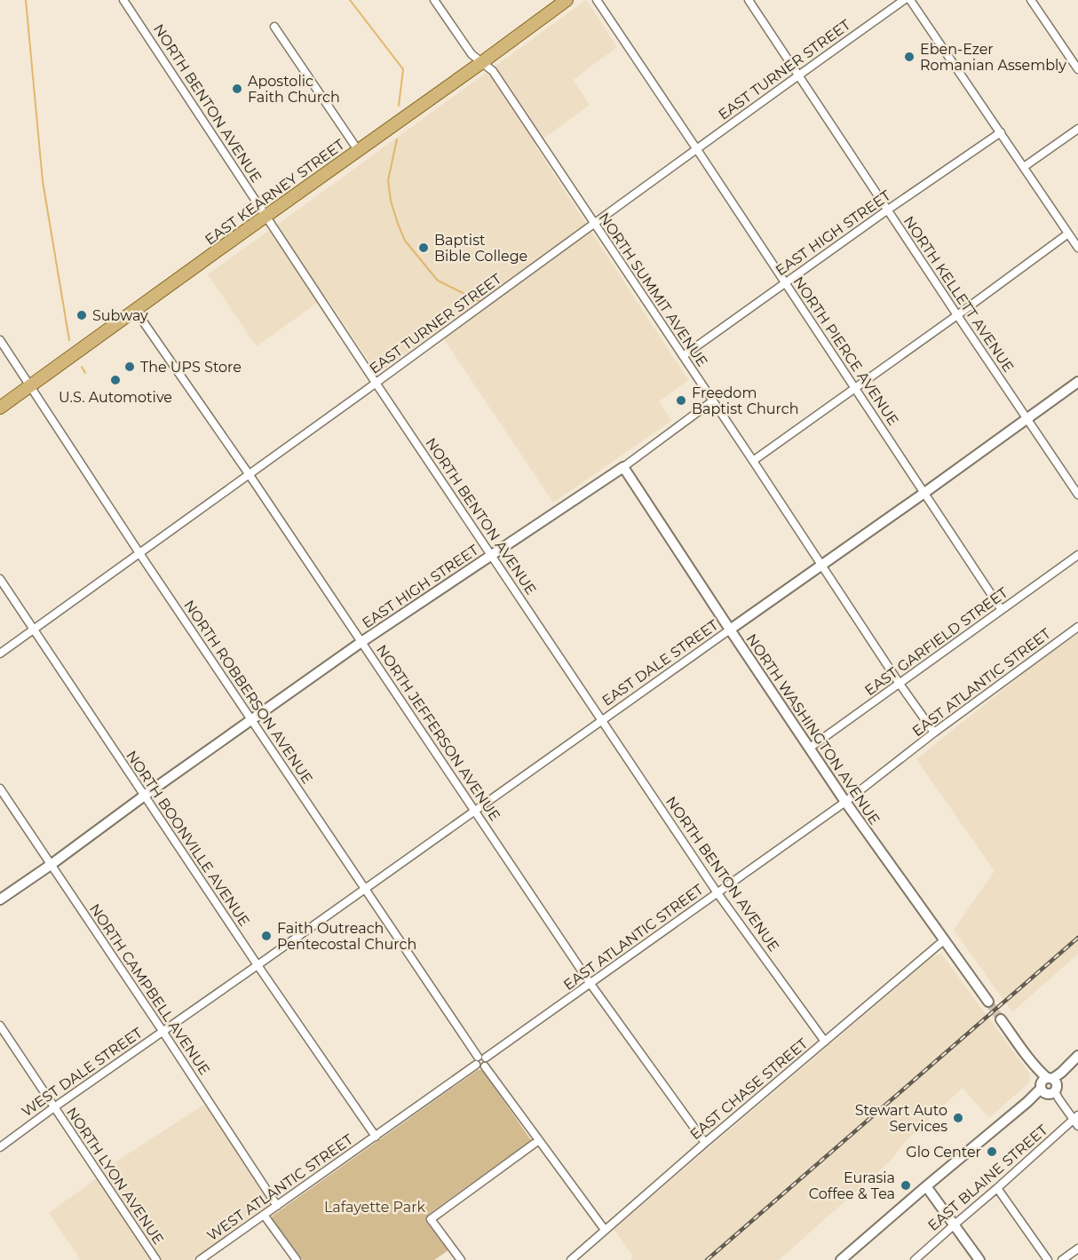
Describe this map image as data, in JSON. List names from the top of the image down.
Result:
{
  "streets": {
    "main road": ["EAST KEARNEY STREET"],
    "street": [
      "EAST TURNER STREET",
      "NORTH BENTON AVENUE",
      "EAST HIGH STREET",
      "NORTH SUMMIT AVENUE",
      "NORTH KELLETT AVENUE",
      "NORTH PIERCE AVENUE",
      "EAST GARFIELD STREET",
      "EAST DALE STREET",
      "EAST ATLANTIC STREET",
      "NORTH ROBBERSON AVENUE",
      "NORTH WASHINGTON AVENUE",
      "NORTH JEFFERSON AVENUE",
      "NORTH BOONVILLE AVENUE",
      "NORTH CAMPBELL AVENUE",
      "WEST DALE STREET",
      "EAST CHASE STREET",
      "NORTH LYON AVENUE",
      "EAST BLAINE STREET",
      "WEST ATLANTIC STREET"
    ]
  },
  "crossings": [
    ["EAST TURNER STREET", "NORTH BENTON AVENUE"],
    ["EAST TURNER STREET", "NORTH SUMMIT AVENUE"],
    ["EAST TURNER STREET", "NORTH KELLETT AVENUE"],
    ["EAST TURNER STREET", "NORTH PIERCE AVENUE"],
    ["EAST TURNER STREET", "NORTH ROBBERSON AVENUE"],
    ["EAST TURNER STREET", "NORTH JEFFERSON AVENUE"],
    ["EAST TURNER STREET", "NORTH BOONVILLE AVENUE"],
    ["NORTH BENTON AVENUE", "EAST KEARNEY STREET"],
    ["NORTH BENTON AVENUE", "EAST HIGH STREET"],
    ["NORTH BENTON AVENUE", "EAST DALE STREET"],
    ["NORTH BENTON AVENUE", "EAST ATLANTIC STREET"],
    ["NORTH BENTON AVENUE", "EAST CHASE STREET"],
    ["EAST KEARNEY STREET", "NORTH SUMMIT AVENUE"],
    ["EAST KEARNEY STREET", "NORTH ROBBERSON AVENUE"],
    ["EAST KEARNEY STREET", "NORTH JEFFERSON AVENUE"],
    ["EAST HIGH STREET", "NORTH SUMMIT AVENUE"],
    ["EAST HIGH STREET", "NORTH KELLETT AVENUE"],
    ["EAST HIGH STREET", "NORTH PIERCE AVENUE"],
    ["EAST HIGH STREET", "NORTH ROBBERSON AVENUE"],
    ["EAST HIGH STREET", "NORTH WASHINGTON AVENUE"],
    ["EAST HIGH STREET", "NORTH JEFFERSON AVENUE"],
    ["EAST HIGH STREET", "NORTH BOONVILLE AVENUE"],
    ["EAST HIGH STREET", "NORTH CAMPBELL AVENUE"],
    ["NORTH SUMMIT AVENUE", "EAST GARFIELD STREET"],
    ["NORTH SUMMIT AVENUE", "EAST DALE STREET"],
    ["NORTH SUMMIT AVENUE", "EAST ATLANTIC STREET"],
    ["NORTH KELLETT AVENUE", "EAST DALE STREET"],
    ["NORTH PIERCE AVENUE", "EAST GARFIELD STREET"],
    ["NORTH PIERCE AVENUE", "EAST DALE STREET"],
    ["EAST GARFIELD STREET", "NORTH WASHINGTON AVENUE"],
    ["EAST DALE STREET", "NORTH ROBBERSON AVENUE"],
    ["EAST DALE STREET", "NORTH WASHINGTON AVENUE"],
    ["EAST DALE STREET", "NORTH JEFFERSON AVENUE"],
    ["EAST DALE STREET", "NORTH BOONVILLE AVENUE"],
    ["EAST DALE STREET", "WEST DALE STREET"],
    ["EAST ATLANTIC STREET", "NORTH ROBBERSON AVENUE"],
    ["EAST ATLANTIC STREET", "NORTH WASHINGTON AVENUE"],
    ["EAST ATLANTIC STREET", "NORTH JEFFERSON AVENUE"],
    ["EAST ATLANTIC STREET", "NORTH BOONVILLE AVENUE"],
    ["EAST ATLANTIC STREET", "WEST ATLANTIC STREET"],
    ["NORTH ROBBERSON AVENUE", "EAST CHASE STREET"],
    ["NORTH WASHINGTON AVENUE", "EAST CHASE STREET"],
    ["NORTH JEFFERSON AVENUE", "EAST CHASE STREET"],
    ["NORTH BOONVILLE AVENUE", "WEST DALE STREET"],
    ["NORTH BOONVILLE AVENUE", "WEST ATLANTIC STREET"],
    ["NORTH CAMPBELL AVENUE", "WEST DALE STREET"],
    ["NORTH CAMPBELL AVENUE", "WEST ATLANTIC STREET"],
    ["WEST DALE STREET", "NORTH LYON AVENUE"]
  ],
  "parks": ["Lafayette Park"],
  "places": [
    "Eben-Ezer Romanian Assembly",
    "Apostolic Faith Church",
    "Baptist Bible College",
    "Subway",
    "The UPS Store",
    "U.S. Automotive",
    "Freedom Baptist Church",
    "Faith Outreach Pentecostal Church",
    "Stewart Auto Services",
    "Glo Center",
    "Eurasia Coffee & Tea"
  ]
}
